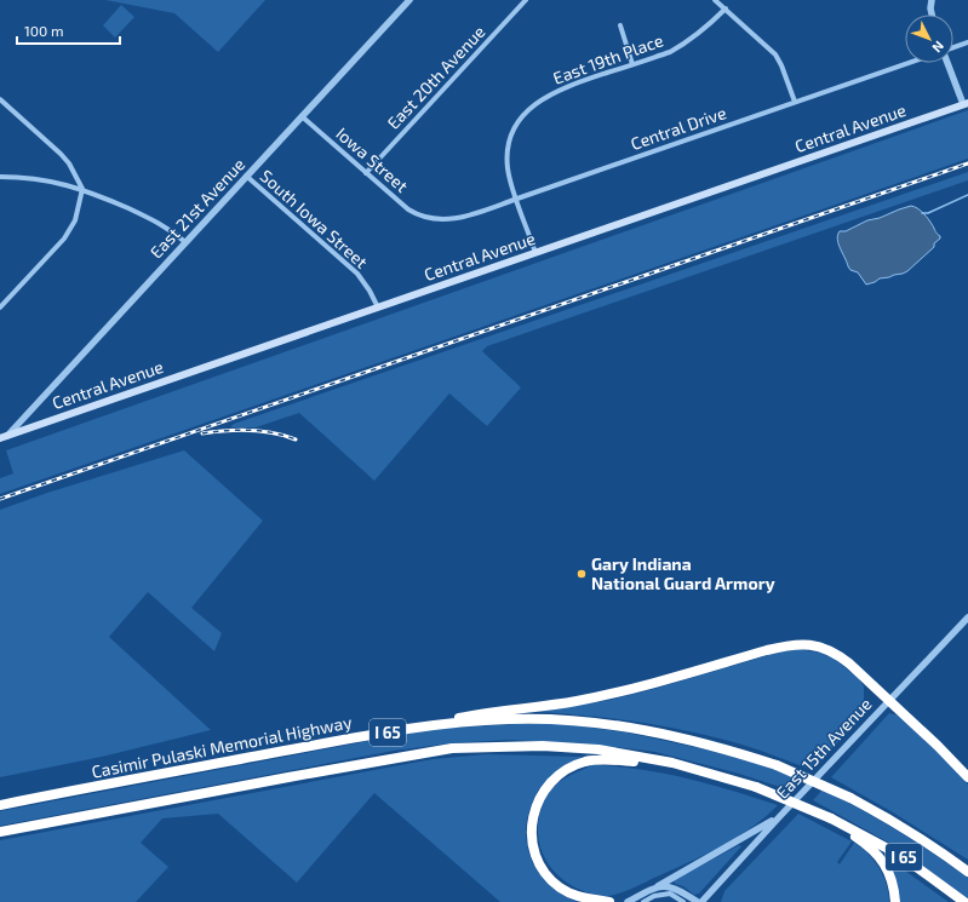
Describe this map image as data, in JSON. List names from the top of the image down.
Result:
{
  "streets": {
    "highway": ["I 65", "Casimir Pulaski Memorial Highway"],
    "main road": ["Central Avenue"],
    "street": [
      "East 19th Place",
      "East 20th Avenue",
      "Central Drive",
      "Iowa Street",
      "East 21st Avenue",
      "South Iowa Street",
      "East 15th Avenue"
    ]
  },
  "crossings": [
    ["East 19th Place", "Central Drive"],
    ["East 19th Place", "Central Avenue"],
    ["East 20th Avenue", "Iowa Street"],
    ["Central Drive", "Iowa Street"],
    ["Central Avenue", "East 21st Avenue"],
    ["Central Avenue", "South Iowa Street"],
    ["Iowa Street", "East 21st Avenue"],
    ["East 21st Avenue", "South Iowa Street"]
  ],
  "places": ["Gary Indiana National Guard Armory"],
  "scale_bar": "100 m",
  "north": "bottom right"
}
